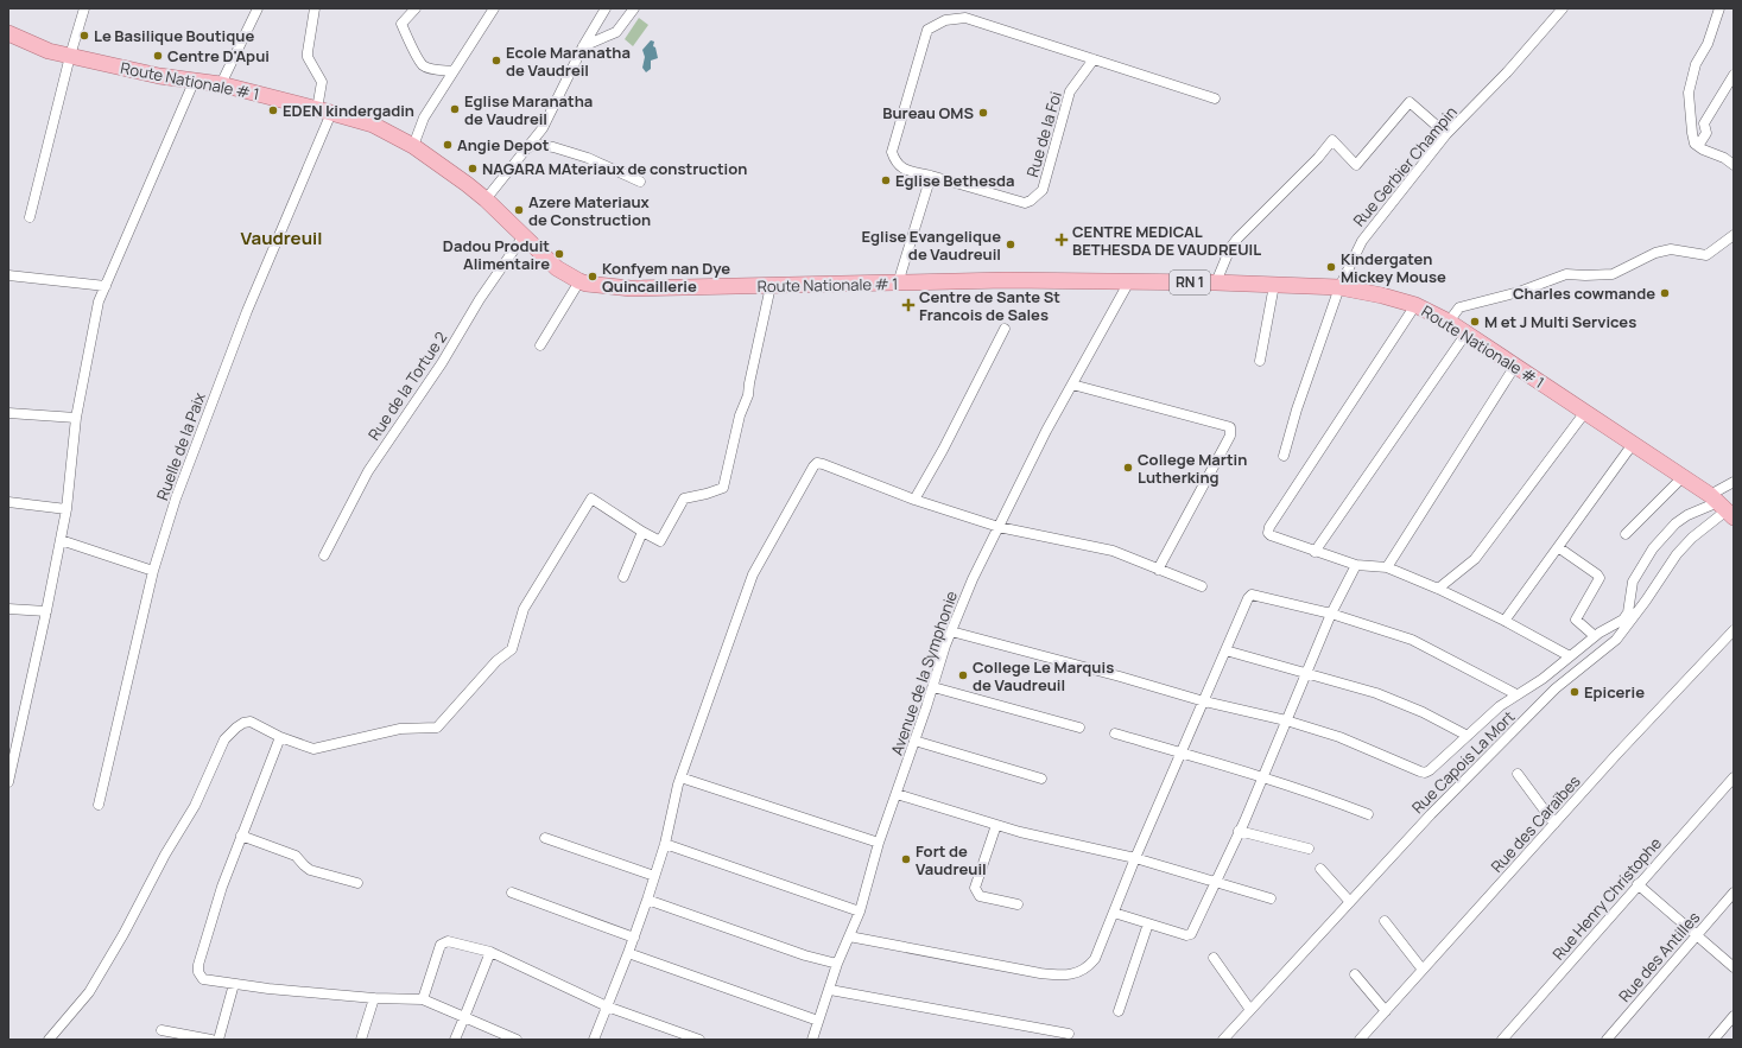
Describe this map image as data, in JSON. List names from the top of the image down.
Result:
{
  "streets": {
    "main road": ["Route Nationale # 1", "RN 1"],
    "street": [
      "Rue de la Foi",
      "Rue Gerbier Champin",
      "Rue de la Tortue 2",
      "Ruelle de la Paix",
      "Avenue de la Symphonie",
      "Rue Capois La Mort",
      "Rue des Caraïbes",
      "Rue Henry Christophe",
      "Rue des Antilles"
    ]
  },
  "crossings": [
    ["Route Nationale # 1", "Rue Gerbier Champin"],
    ["Route Nationale # 1", "Rue de la Tortue 2"],
    ["Route Nationale # 1", "Ruelle de la Paix"],
    ["Route Nationale # 1", "Avenue de la Symphonie"],
    ["Route Nationale # 1", "Rue Capois La Mort"]
  ],
  "districts": ["Vaudreuil"],
  "places": {
    "other": [
      "Le Basilique Boutique",
      "Centre D'Apui",
      "Ecole Maranatha de Vaudreil",
      "Eglise Maranatha de Vaudreil",
      "EDEN kindergadin",
      "Bureau OMS",
      "Angie Depot",
      "NAGARA MAteriaux de construction",
      "Eglise Bethesda",
      "Azere Materiaux de Construction",
      "Eglise Evangelique de Vaudreuil",
      "Dadou Produit Alimentaire",
      "Kindergaten Mickey Mouse",
      "Konfyem nan Dye Quincaillerie",
      "Charles cowmande",
      "M et J Multi Services",
      "College Martin Lutherking",
      "College Le Marquis de Vaudreuil",
      "Epicerie",
      "Fort de Vaudreuil"
    ],
    "health": ["CENTRE MEDICAL BETHESDA DE VAUDREUIL", "Centre de Sante St Francois de Sales"]
  }
}
